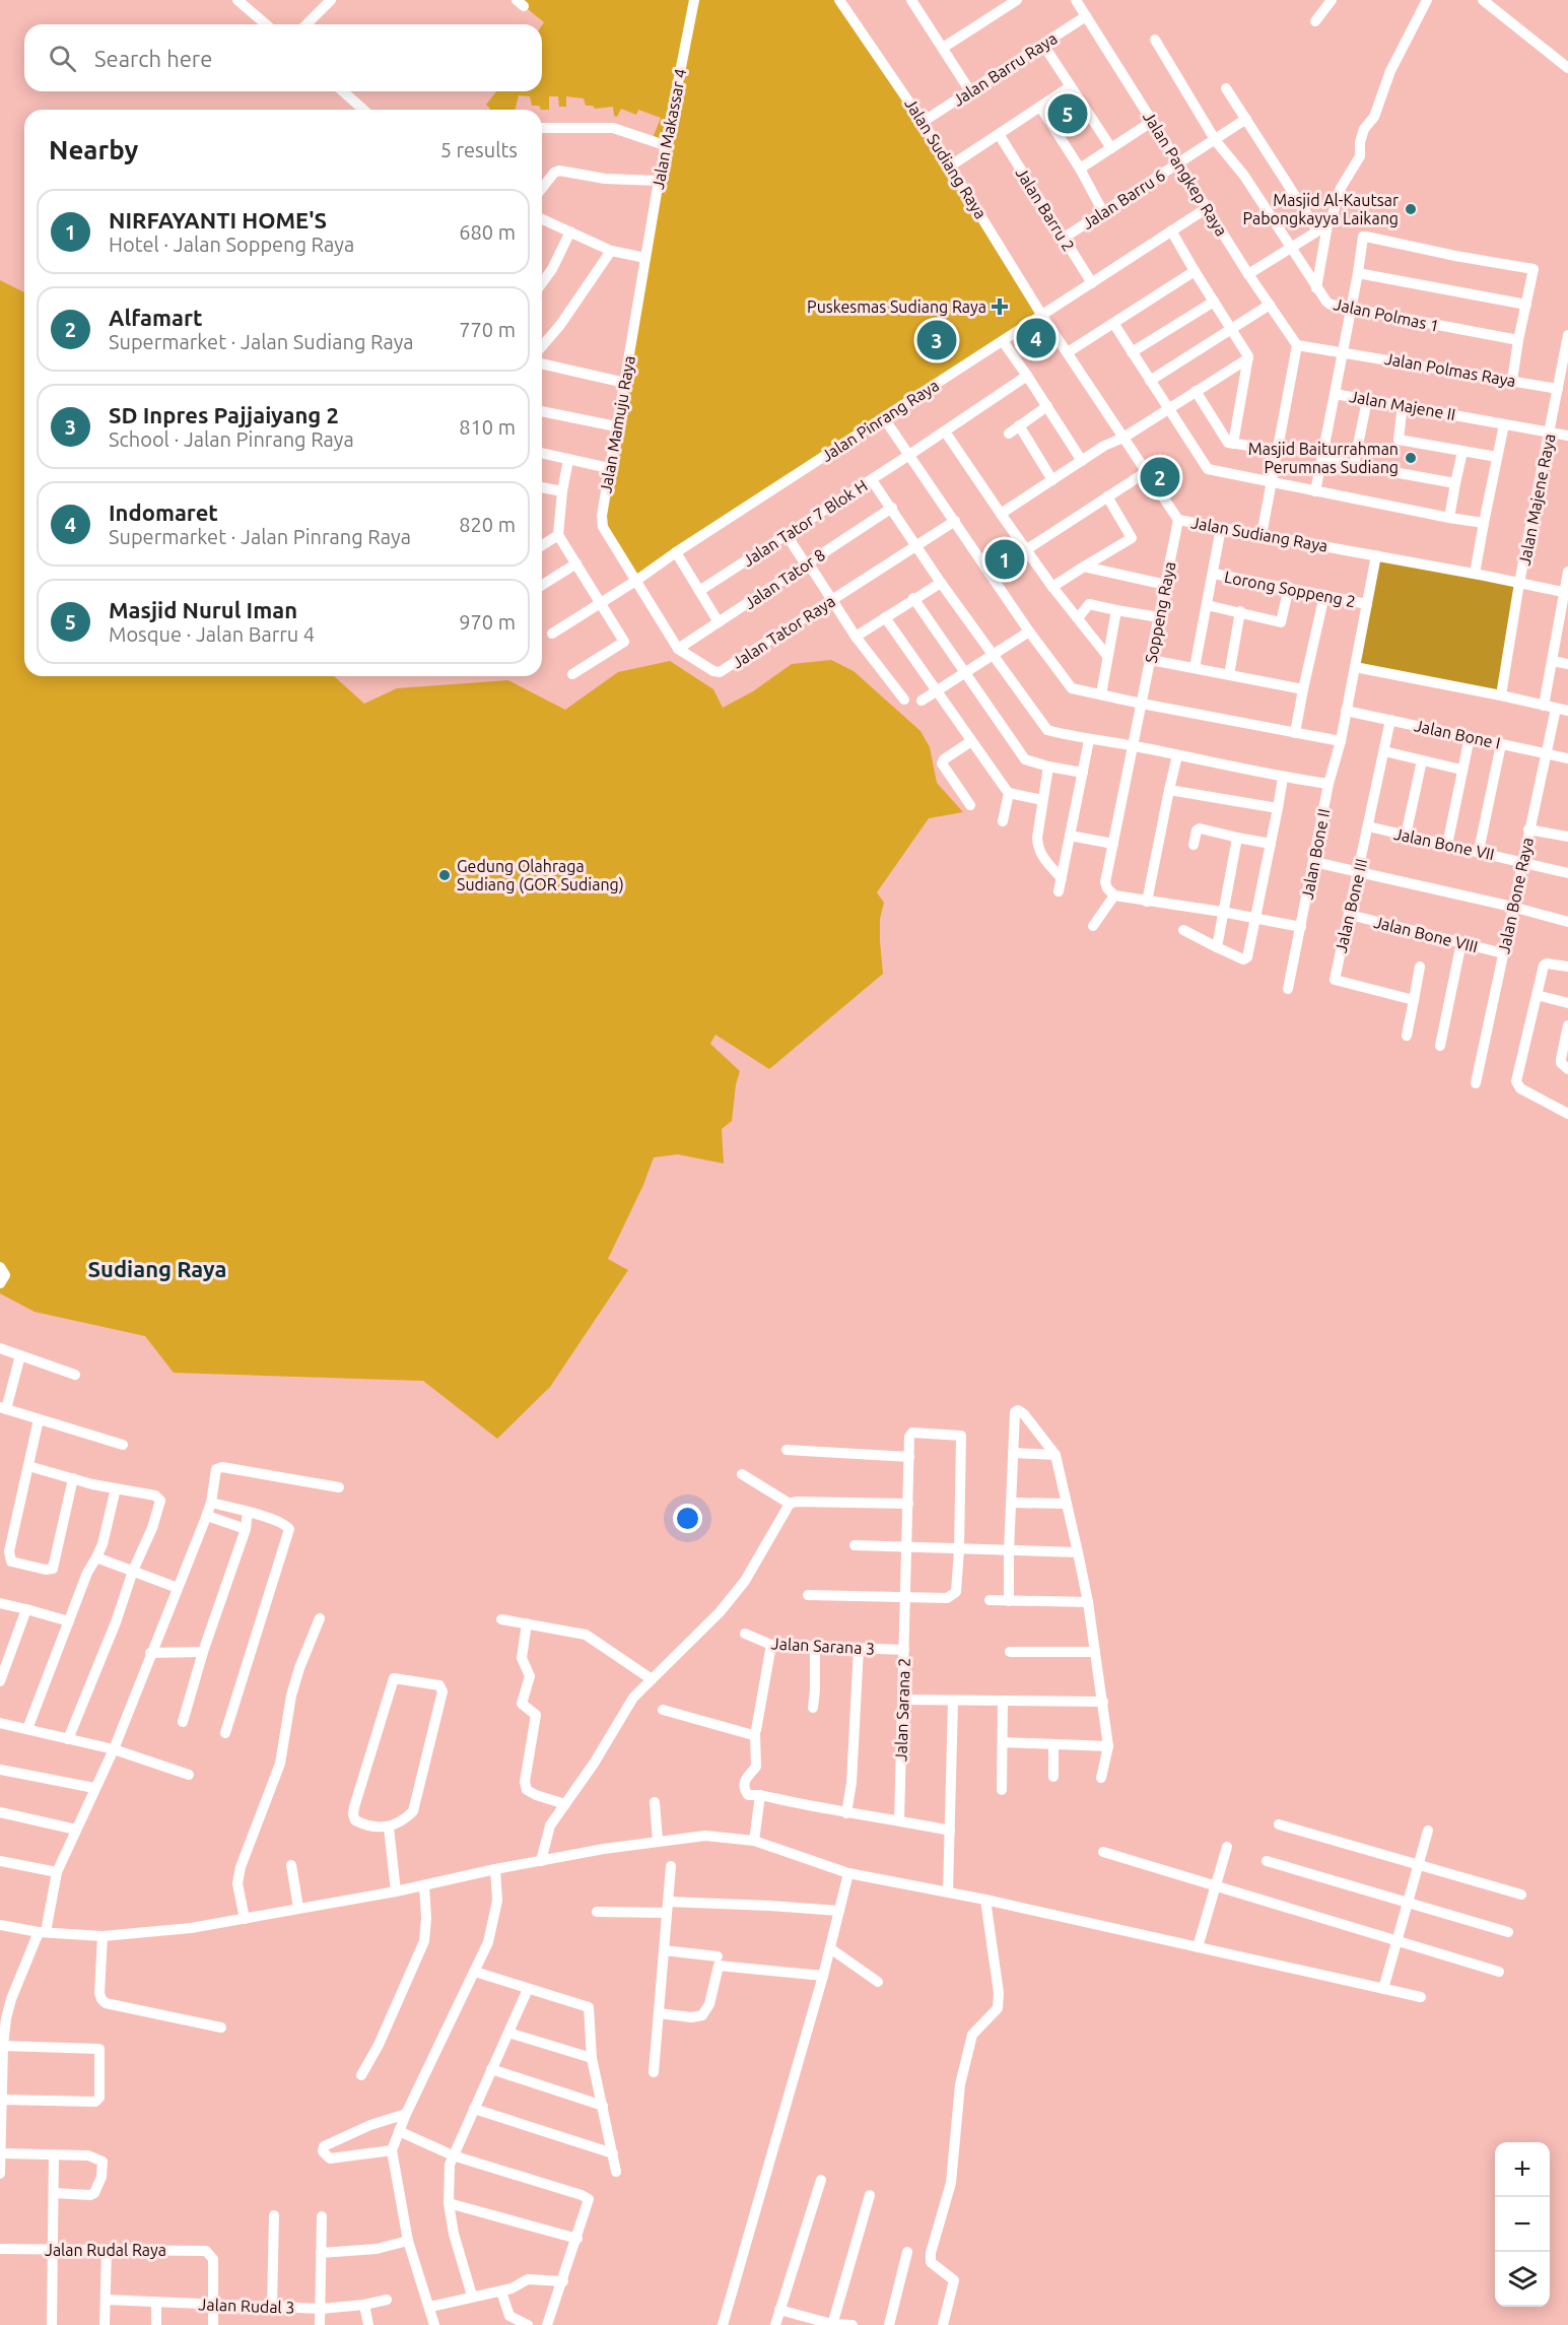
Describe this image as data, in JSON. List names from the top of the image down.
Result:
{
  "streets": {
    "street": [
      "Jalan Barru Raya",
      "Jalan Makassar 4",
      "Jalan Sudiang Raya",
      "Jalan Pangkep Raya",
      "Jalan Barru 6",
      "Jalan Barru 2",
      "Jalan Polmas 1",
      "Jalan Polmas Raya",
      "Jalan Majene II",
      "Jalan Pinrang Raya",
      "Jalan Mamuju Raya",
      "Jalan Majene Raya",
      "Jalan Tator 7 Blok H",
      "Jalan Tator 8",
      "Lorong Soppeng 2",
      "Soppeng Raya",
      "Jalan Tator Raya",
      "Jalan Bone I",
      "Jalan Bone VII",
      "Jalan Bone II",
      "Jalan Bone Raya",
      "Jalan Bone III",
      "Jalan Bone VIII",
      "Jalan Sarana 3",
      "Jalan Sarana 2",
      "Jalan Rudal Raya",
      "Jalan Rudal 3"
    ]
  },
  "crossings": [
    ["Jalan Barru Raya", "Jalan Sudiang Raya"],
    ["Jalan Barru Raya", "Jalan Pangkep Raya"],
    ["Jalan Makassar 4", "Jalan Mamuju Raya"],
    ["Jalan Sudiang Raya", "Jalan Pinrang Raya"],
    ["Jalan Sudiang Raya", "Jalan Majene Raya"],
    ["Jalan Sudiang Raya", "Soppeng Raya"],
    ["Jalan Sudiang Raya", "Jalan Bone II"],
    ["Jalan Pangkep Raya", "Jalan Barru 6"],
    ["Jalan Pangkep Raya", "Jalan Polmas Raya"],
    ["Jalan Pangkep Raya", "Jalan Pinrang Raya"],
    ["Jalan Barru 6", "Jalan Barru 2"],
    ["Jalan Barru 6", "Jalan Polmas 1"],
    ["Jalan Barru 2", "Jalan Pinrang Raya"],
    ["Jalan Polmas Raya", "Jalan Majene Raya"],
    ["Jalan Majene II", "Jalan Majene Raya"],
    ["Jalan Pinrang Raya", "Jalan Mamuju Raya"],
    ["Jalan Pinrang Raya", "Jalan Tator Raya"],
    ["Jalan Mamuju Raya", "Jalan Tator Raya"],
    ["Jalan Tator 8", "Jalan Tator Raya"],
    ["Lorong Soppeng 2", "Jalan Bone II"],
    ["Jalan Bone I", "Jalan Bone II"],
    ["Jalan Bone I", "Jalan Bone Raya"],
    ["Jalan Bone I", "Jalan Bone III"],
    ["Jalan Bone VII", "Jalan Bone Raya"],
    ["Jalan Bone VII", "Jalan Bone III"],
    ["Jalan Bone Raya", "Jalan Bone VIII"],
    ["Jalan Bone III", "Jalan Bone VIII"],
    ["Jalan Sarana 3", "Jalan Sarana 2"],
    ["Jalan Rudal Raya", "Jalan Rudal 3"]
  ],
  "districts": ["Sudiang Raya"],
  "places": {
    "other": ["Masjid Al-Kautsar Pabongkayya Laikang", "Masjid Baiturrahman Perumnas Sudiang", "Gedung Olahraga Sudiang (GOR Sudiang)"],
    "health": ["Puskesmas Sudiang Raya"]
  },
  "page": {
    "search": "Search here",
    "pins": [
      "5",
      "4",
      "3",
      "2",
      "1"
    ],
    "heading": ["Nearby", "5 results"],
    "list": [
      {
        "mark": "1",
        "name": "NIRFAYANTI HOME'S",
        "note": "Hotel · Jalan Soppeng Raya",
        "value": "680 m"
      },
      {
        "mark": "2",
        "name": "Alfamart",
        "note": "Supermarket · Jalan Sudiang Raya",
        "value": "770 m"
      },
      {
        "mark": "3",
        "name": "SD Inpres Pajjaiyang 2",
        "note": "School · Jalan Pinrang Raya",
        "value": "810 m"
      },
      {
        "mark": "4",
        "name": "Indomaret",
        "note": "Supermarket · Jalan Pinrang Raya",
        "value": "820 m"
      },
      {
        "mark": "5",
        "name": "Masjid Nurul Iman",
        "note": "Mosque · Jalan Barru 4",
        "value": "970 m"
      }
    ],
    "map_buttons": ["+", "−"]
  }
}
